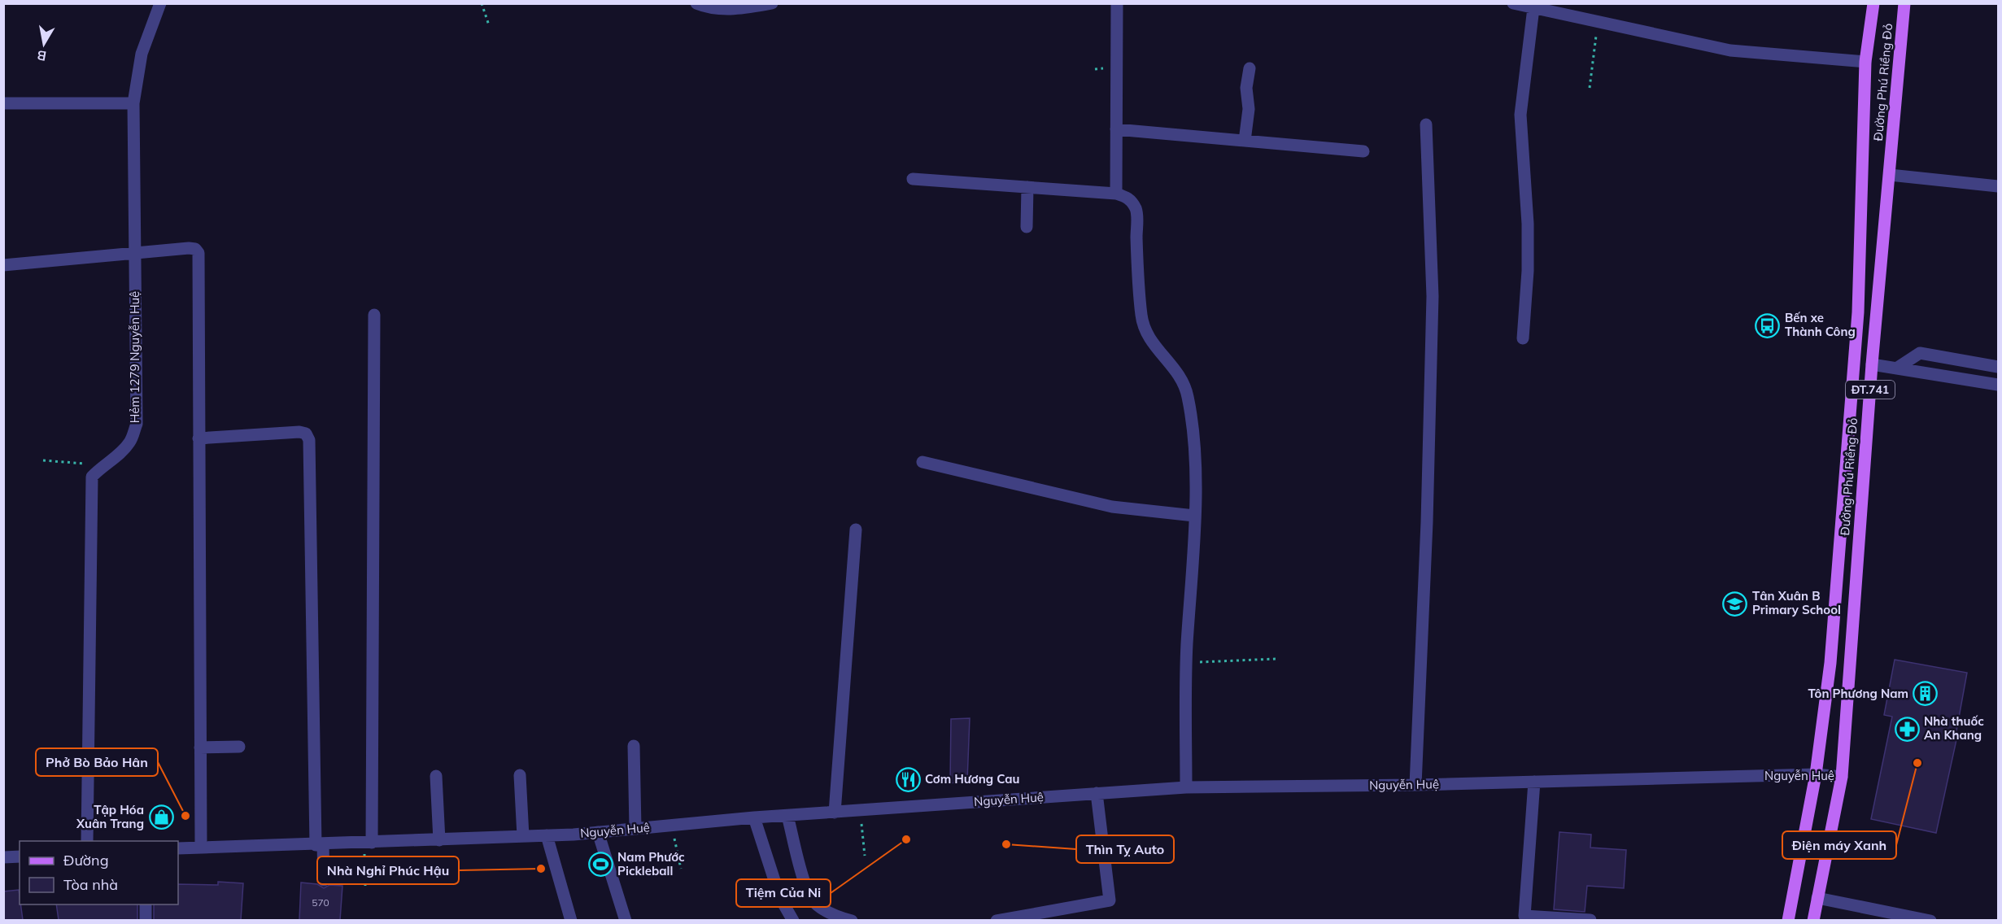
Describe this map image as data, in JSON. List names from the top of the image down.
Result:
{
  "streets": {
    "main road": ["Đường Phú Riềng Đỏ", "ĐT.741"],
    "street": ["Hẻm 1279 Nguyễn Huệ", "Nguyễn Huệ"]
  },
  "crossings": [
    ["Đường Phú Riềng Đỏ", "Nguyễn Huệ"]
  ],
  "places": {
    "bus stop": ["Bến xe Thành Công"],
    "school or university": ["Tân Xuân B Primary School"],
    "building": ["Tôn Phương Nam"],
    "pharmacy": ["Nhà thuốc An Khang"],
    "other": [
      "Điện máy Xanh",
      "Phở Bò Bảo Hân",
      "Tiệm Của Ni",
      "Thìn Tỵ Auto",
      "Nhà Nghỉ Phúc Hậu"
    ],
    "restaurant": ["Cơm Hương Cau"],
    "shop": ["Tập Hóa Xuân Trang"],
    "sports": ["Nam Phước Pickleball"]
  },
  "house_numbers": ["570"],
  "legend": ["Đường", "Tòa nhà"],
  "north": "bottom"
}
